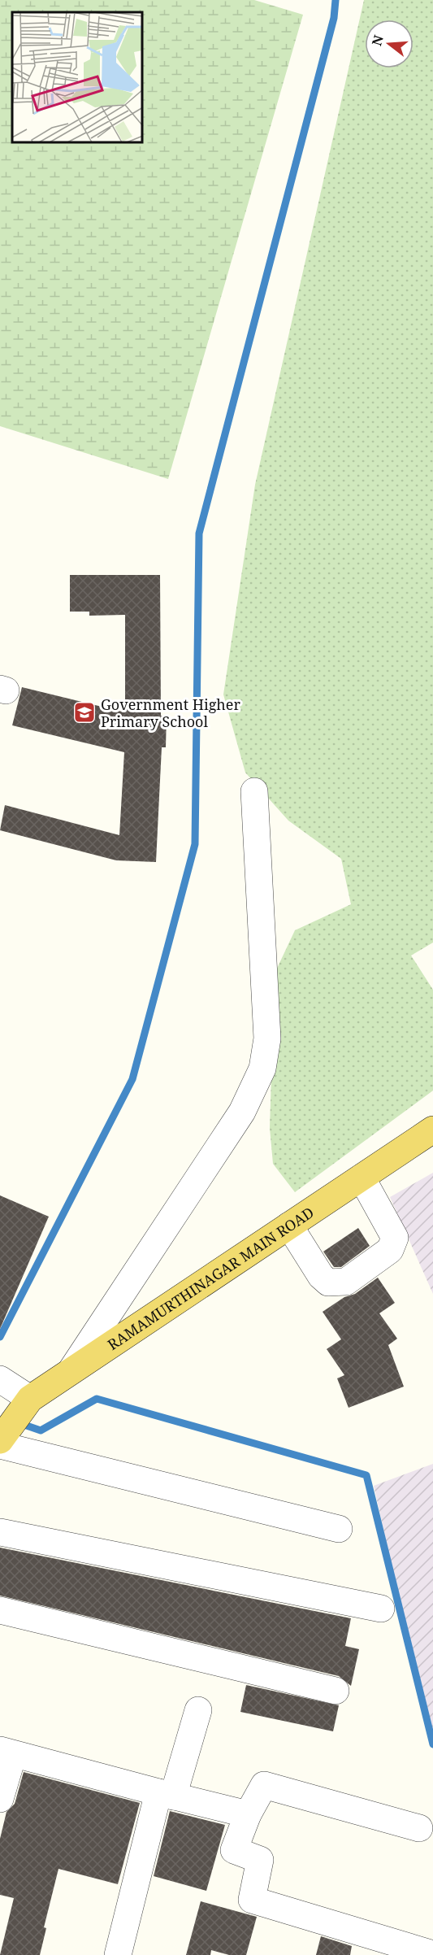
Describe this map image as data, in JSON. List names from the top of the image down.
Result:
{
  "streets": {
    "main road": ["RAMAMURTHINAGAR MAIN ROAD"]
  },
  "places": {
    "school or university": ["Government Higher Primary School"]
  },
  "north": "left"
}
